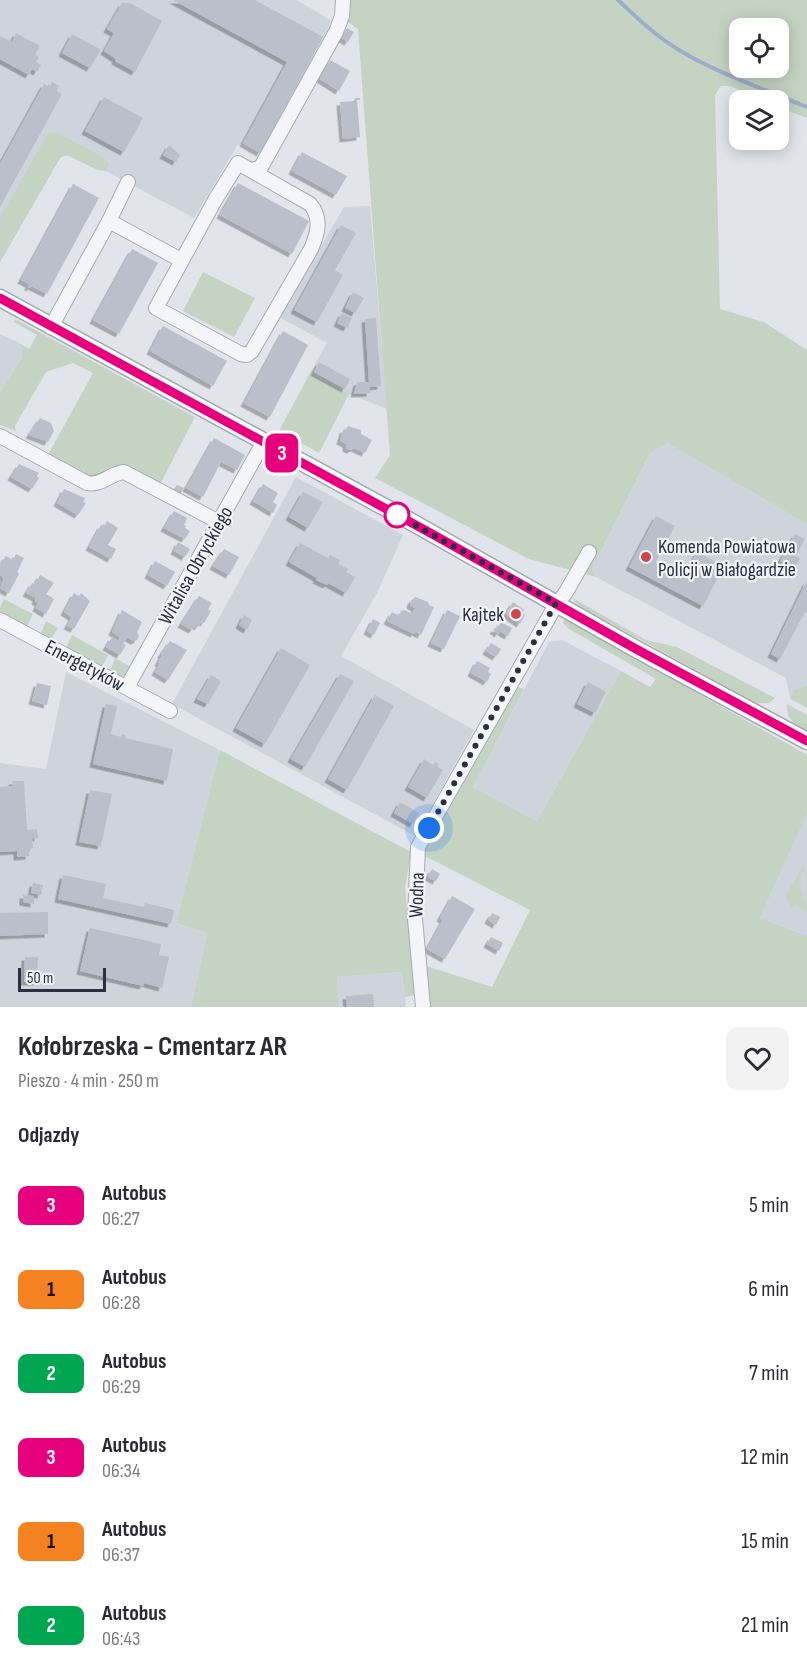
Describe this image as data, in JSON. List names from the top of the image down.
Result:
{
  "streets": {
    "street": ["Witalisa Obryckiego", "Energetyków", "Wodna"]
  },
  "crossings": [
    ["Witalisa Obryckiego", "Energetyków"]
  ],
  "places": ["Komenda Powiatowa Policji w Białogardzie", "Kajtek"],
  "lines": ["bus line 3"],
  "scale_bar": "50 m",
  "page": {
    "on_map": "3",
    "scale": "50 m",
    "heading": [
      ["Kołobrzeska - Cmentarz AR", "Pieszo · 4 min · 250 m"],
      "Odjazdy"
    ],
    "list": [
      {
        "mark": "3",
        "name": "Autobus",
        "note": "06:27",
        "value": "5 min"
      },
      {
        "mark": "1",
        "name": "Autobus",
        "note": "06:28",
        "value": "6 min"
      },
      {
        "mark": "2",
        "name": "Autobus",
        "note": "06:29",
        "value": "7 min"
      },
      {
        "mark": "3",
        "name": "Autobus",
        "note": "06:34",
        "value": "12 min"
      },
      {
        "mark": "1",
        "name": "Autobus",
        "note": "06:37",
        "value": "15 min"
      },
      {
        "mark": "2",
        "name": "Autobus",
        "note": "06:43",
        "value": "21 min"
      }
    ]
  }
}
